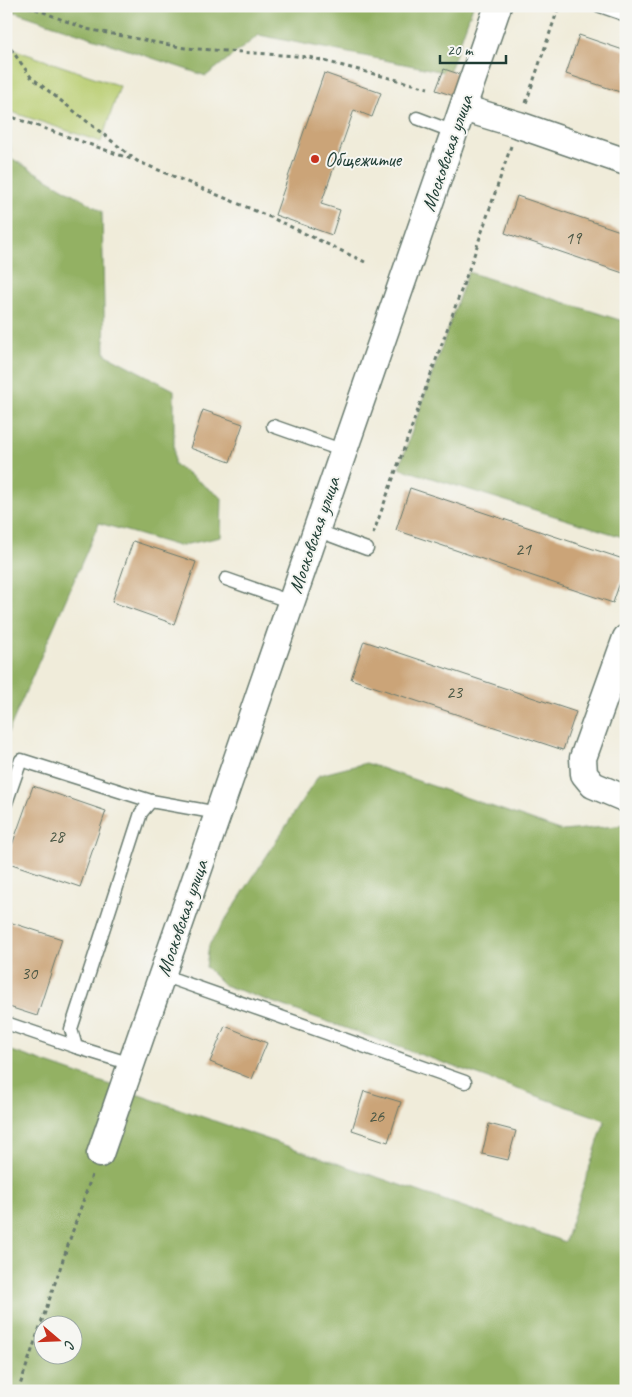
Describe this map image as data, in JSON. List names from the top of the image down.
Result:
{
  "streets": {
    "street": ["Московская улица"]
  },
  "places": ["Общежитие"],
  "house_numbers": [
    "19",
    "21",
    "23",
    "28",
    "30",
    "26"
  ],
  "scale_bar": "20 m",
  "north": "right"
}
